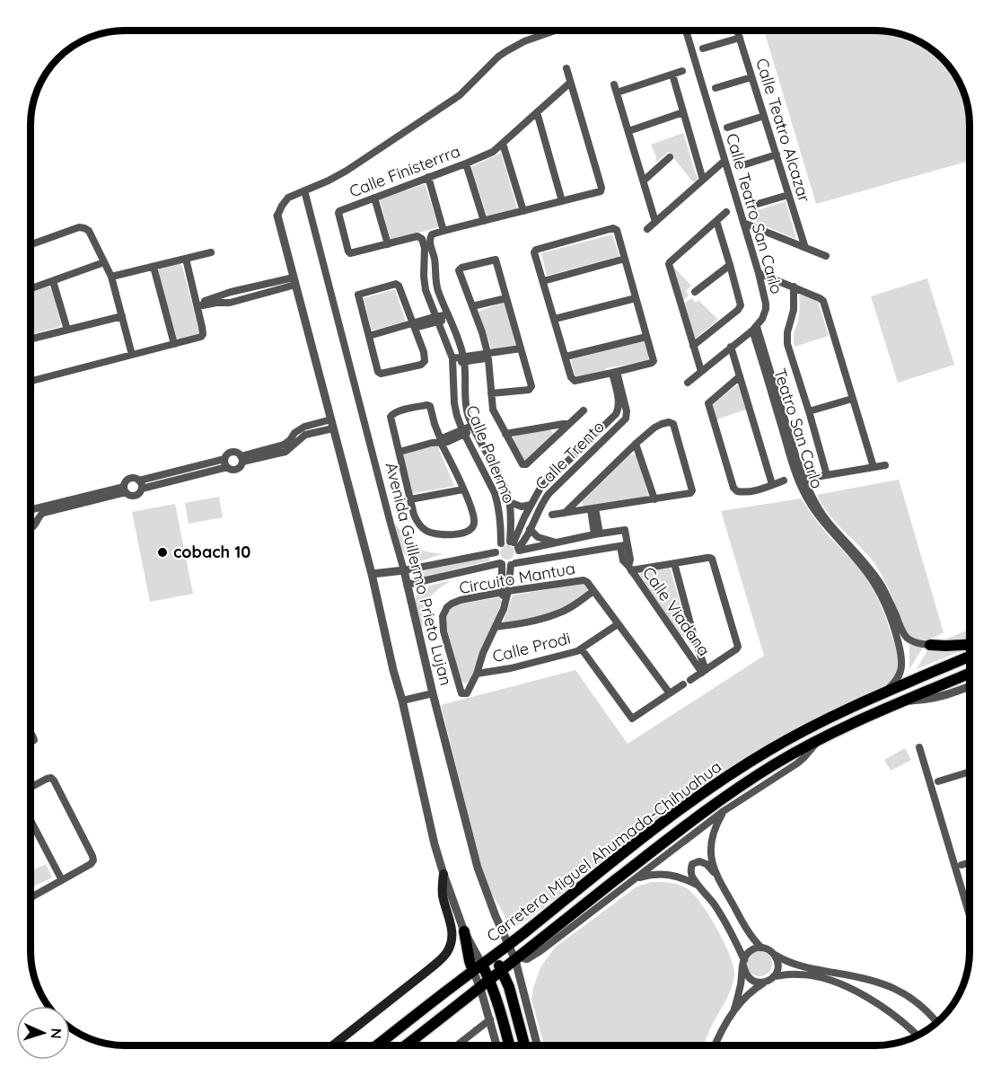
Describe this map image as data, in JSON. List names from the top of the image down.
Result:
{
  "streets": {
    "main road": ["Carretera Miguel Ahumada-Chihuahua"],
    "street": [
      "Calle Teatro Alcazar",
      "Calle Finisterrra",
      "Calle Teatro San Carlo",
      "Teatro San Carlo",
      "Calle Palermo",
      "Calle Trento",
      "Avenida Guillermo Prieto Lujan",
      "Circuito Mantua",
      "Calle Viadana",
      "Calle Prodi"
    ]
  },
  "crossings": [
    ["Calle Finisterrra", "Calle Palermo"],
    ["Calle Teatro San Carlo", "Teatro San Carlo"],
    ["Teatro San Carlo", "Carretera Miguel Ahumada-Chihuahua"],
    ["Calle Palermo", "Calle Trento"],
    ["Avenida Guillermo Prieto Lujan", "Carretera Miguel Ahumada-Chihuahua"],
    ["Circuito Mantua", "Calle Prodi"]
  ],
  "places": ["cobach 10"],
  "north": "right"
}
